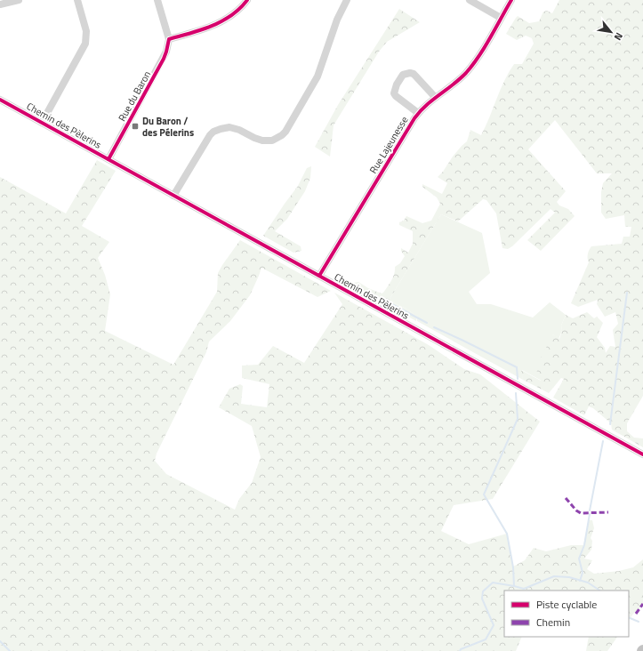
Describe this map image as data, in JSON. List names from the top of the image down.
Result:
{
  "streets": {
    "street": ["Rue du Baron", "Chemin des Pèlerins", "Rue Lajeunesse"]
  },
  "crossings": [
    ["Rue du Baron", "Chemin des Pèlerins"],
    ["Chemin des Pèlerins", "Rue Lajeunesse"]
  ],
  "places": {
    "transit": ["Du Baron / des Pélerins"]
  },
  "legend": ["Piste cyclable", "Chemin"],
  "north": "bottom right"
}
